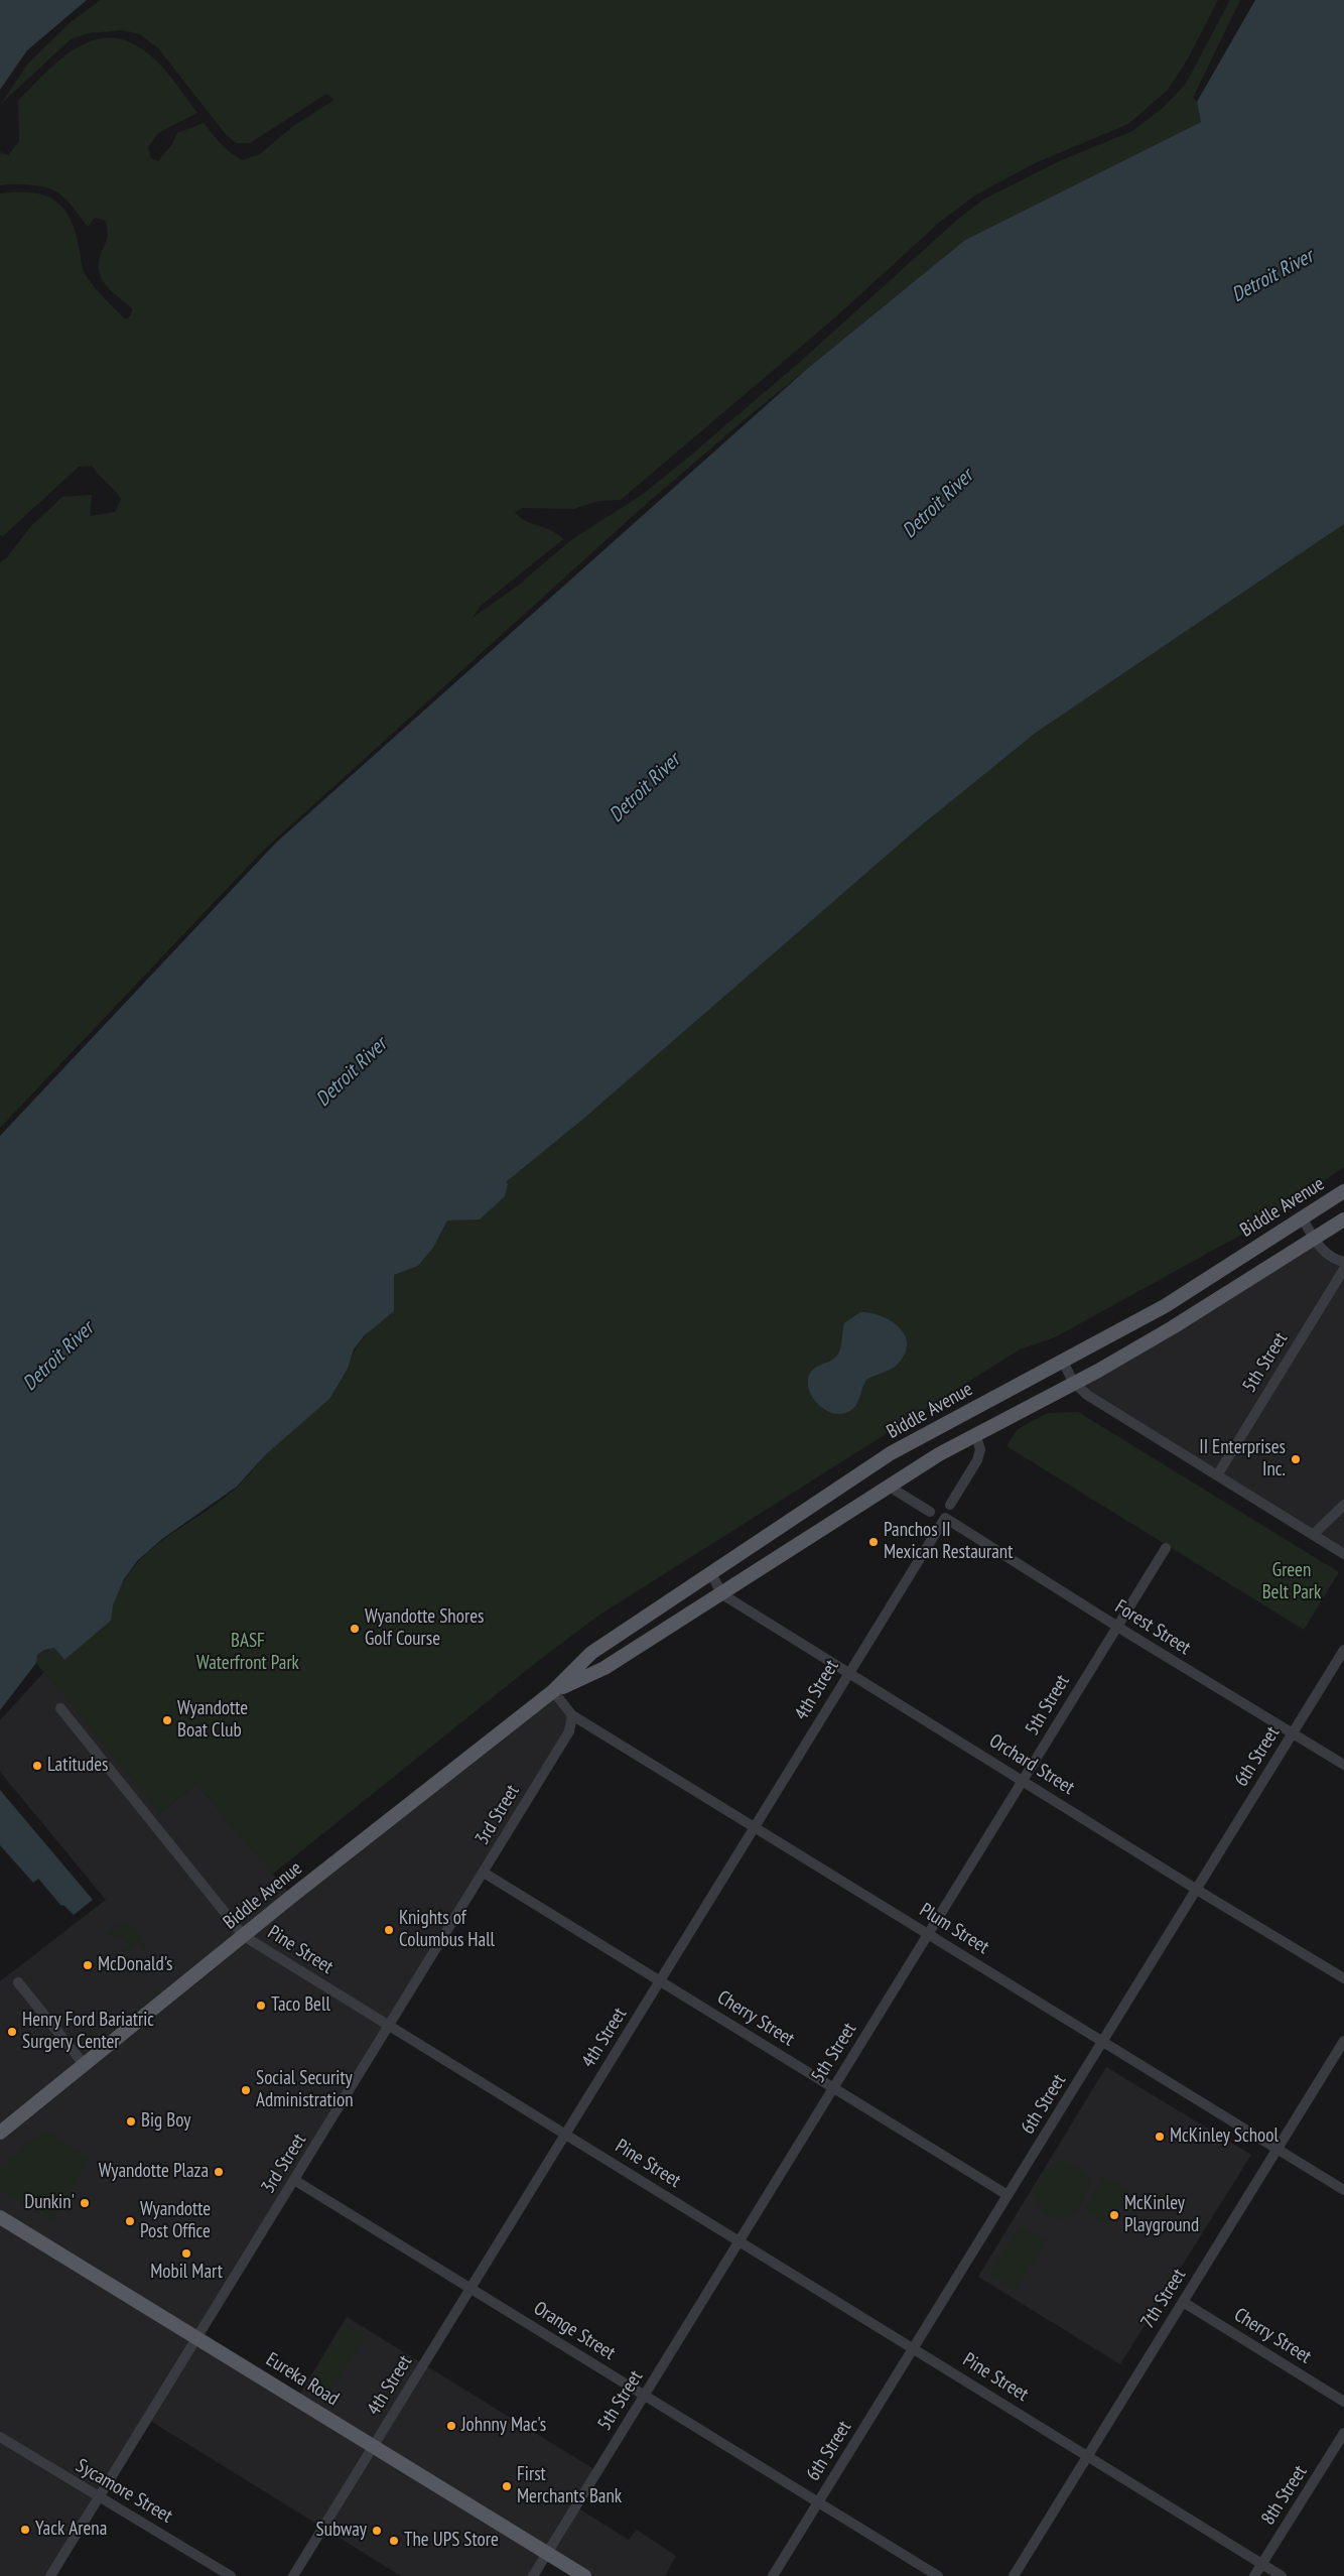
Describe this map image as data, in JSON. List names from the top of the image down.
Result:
{
  "streets": {
    "main road": ["Biddle Avenue", "Eureka Road"],
    "street": [
      "5th Street",
      "Forest Street",
      "4th Street",
      "6th Street",
      "Orchard Street",
      "3rd Street",
      "Plum Street",
      "Pine Street",
      "Cherry Street",
      "7th Street",
      "Orange Street",
      "Sycamore Street",
      "8th Street"
    ]
  },
  "crossings": [
    ["Biddle Avenue", "Orchard Street"],
    ["Biddle Avenue", "Plum Street"],
    ["Biddle Avenue", "Pine Street"],
    ["5th Street", "Forest Street"],
    ["5th Street", "Orchard Street"],
    ["5th Street", "Plum Street"],
    ["5th Street", "Pine Street"],
    ["5th Street", "Cherry Street"],
    ["5th Street", "Orange Street"],
    ["5th Street", "Eureka Road"],
    ["Forest Street", "4th Street"],
    ["Forest Street", "6th Street"],
    ["4th Street", "Orchard Street"],
    ["4th Street", "Plum Street"],
    ["4th Street", "Pine Street"],
    ["4th Street", "Cherry Street"],
    ["4th Street", "Orange Street"],
    ["4th Street", "Eureka Road"],
    ["6th Street", "Orchard Street"],
    ["6th Street", "Plum Street"],
    ["6th Street", "Pine Street"],
    ["6th Street", "Cherry Street"],
    ["6th Street", "Orange Street"],
    ["3rd Street", "Plum Street"],
    ["3rd Street", "Pine Street"],
    ["3rd Street", "Cherry Street"],
    ["3rd Street", "Orange Street"],
    ["3rd Street", "Eureka Road"],
    ["3rd Street", "Sycamore Street"],
    ["Plum Street", "7th Street"],
    ["Pine Street", "7th Street"],
    ["Pine Street", "8th Street"],
    ["Cherry Street", "7th Street"]
  ],
  "water": ["Detroit River"],
  "parks": ["Green Belt Park", "BASF Waterfront Park"],
  "places": [
    "II Enterprises Inc.",
    "Panchos II Mexican Restaurant",
    "Wyandotte Shores Golf Course",
    "Wyandotte Boat Club",
    "Latitudes",
    "Knights of Columbus Hall",
    "McDonald's",
    "Taco Bell",
    "Henry Ford Bariatric Surgery Center",
    "Social Security Administration",
    "Big Boy",
    "McKinley School",
    "Wyandotte Plaza",
    "Dunkin'",
    "McKinley Playground",
    "Wyandotte Post Office",
    "Mobil Mart",
    "Johnny Mac's",
    "First Merchants Bank",
    "Yack Arena",
    "Subway",
    "The UPS Store"
  ]
}
